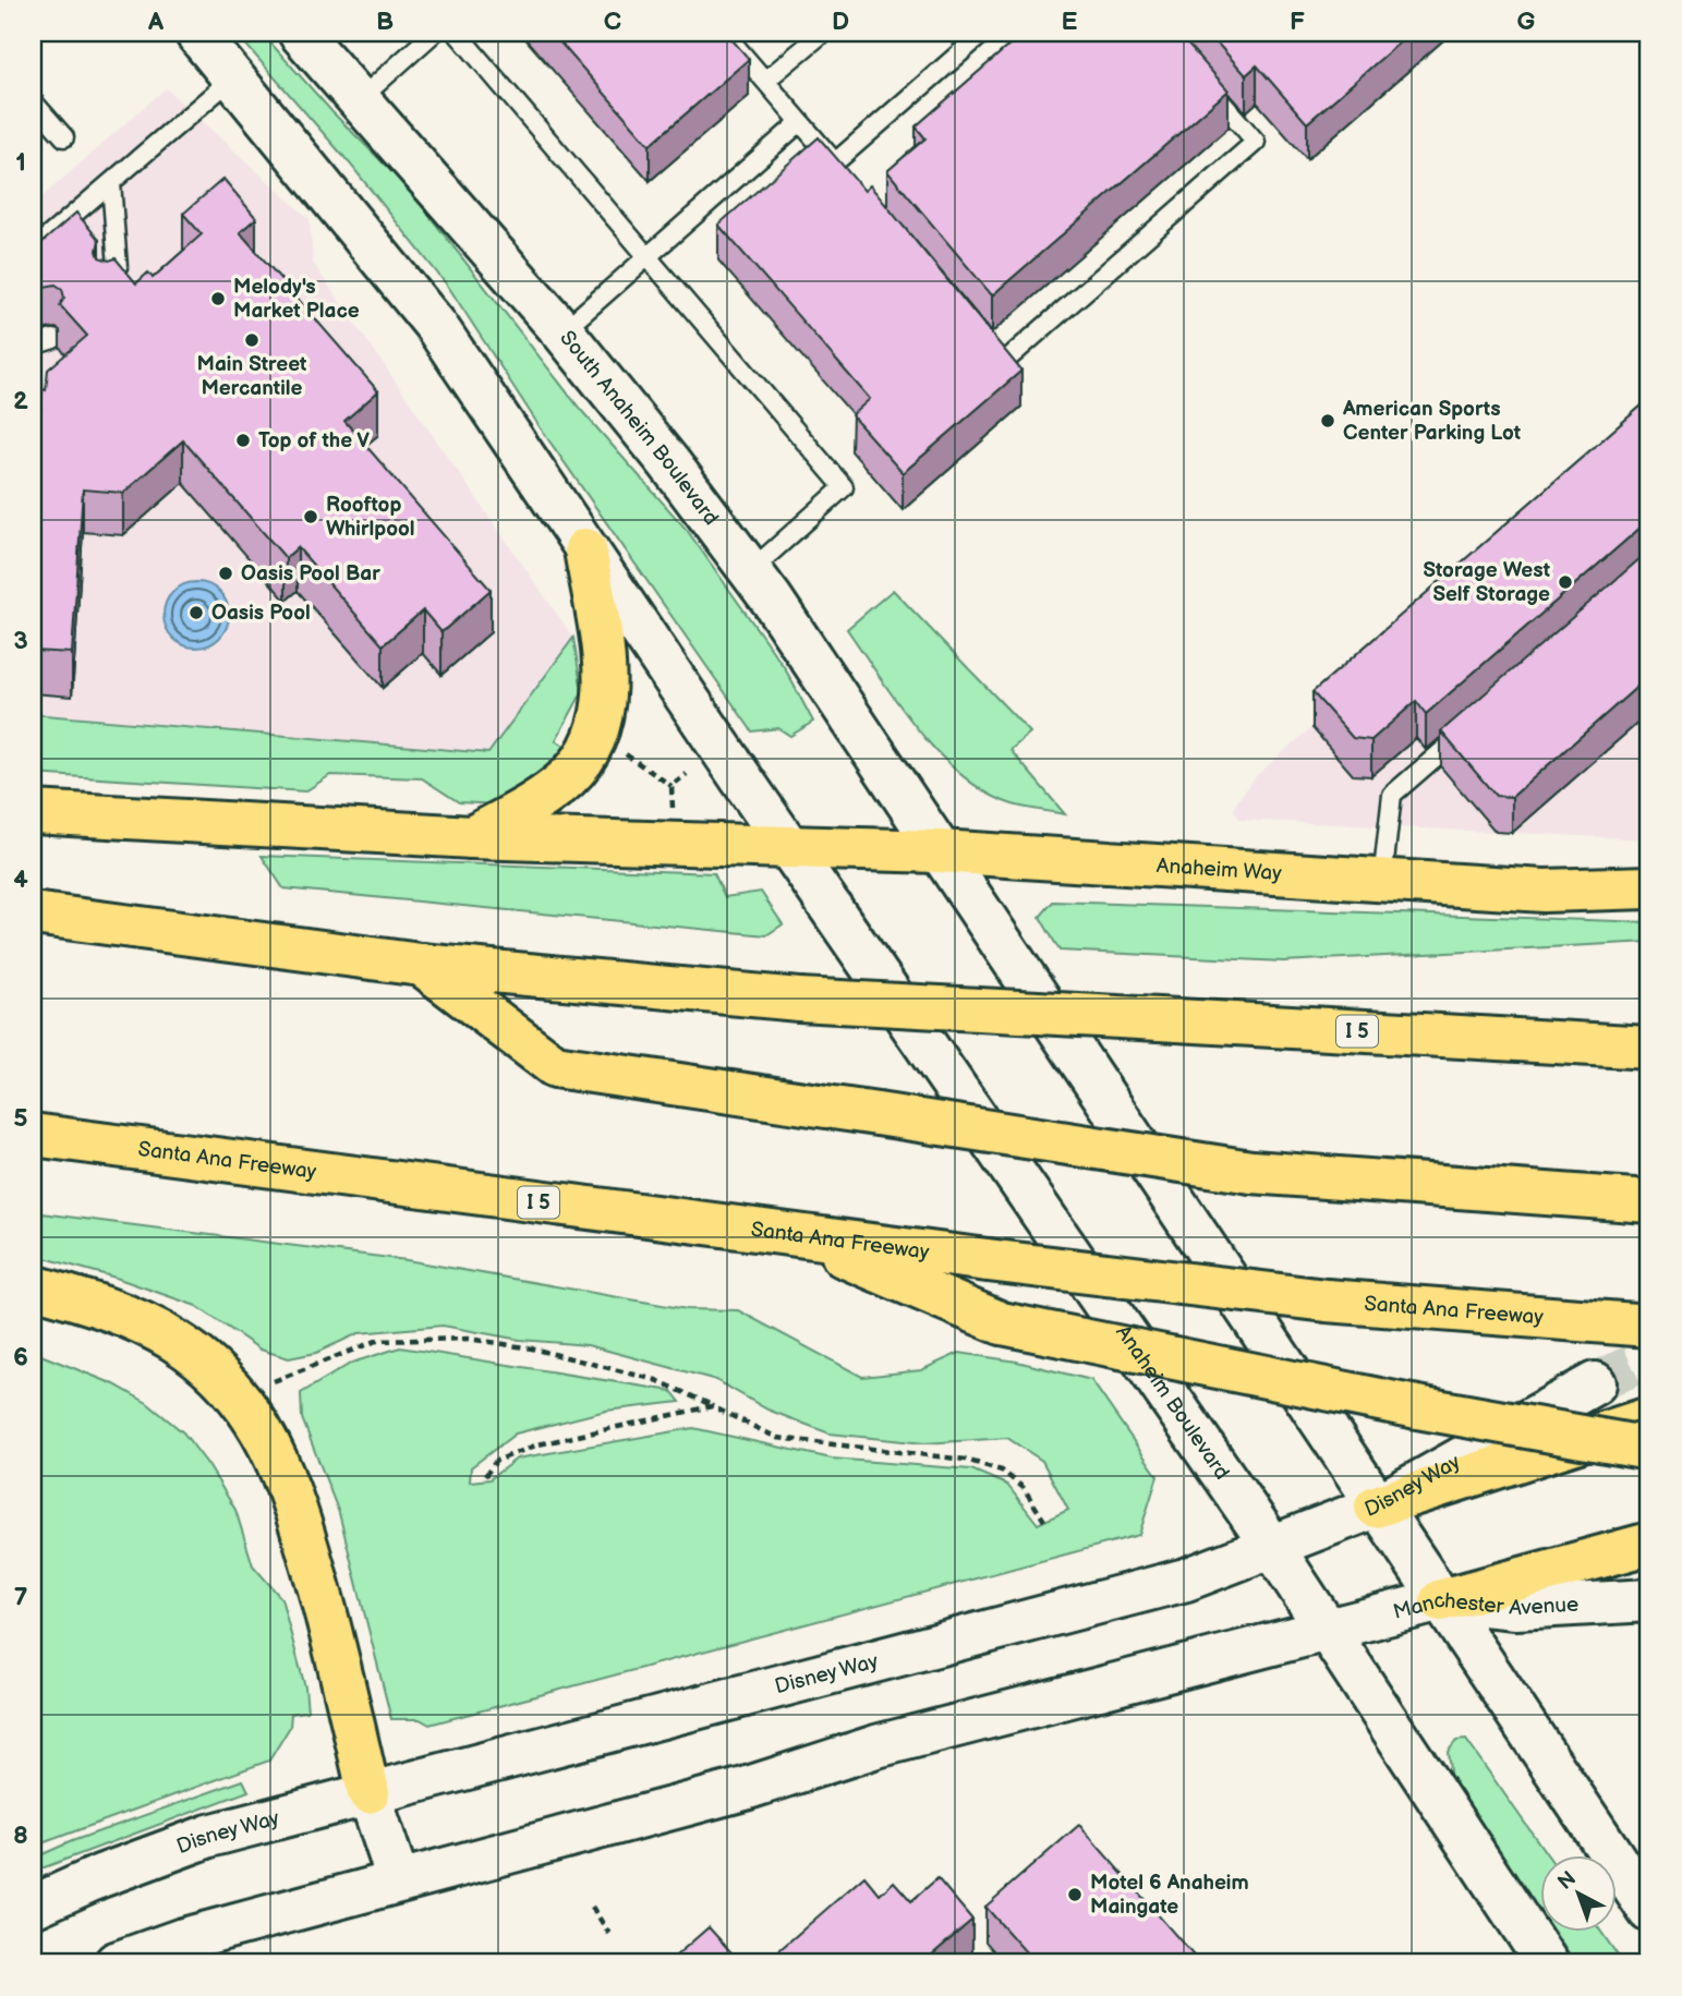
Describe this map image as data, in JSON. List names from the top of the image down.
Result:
{
  "streets": {
    "main road": [
      "South Anaheim Boulevard",
      "Anaheim Way",
      "I 5",
      "Santa Ana Freeway",
      "Anaheim Boulevard",
      "Disney Way",
      "Manchester Avenue"
    ]
  },
  "crossings": [
    ["South Anaheim Boulevard", "Anaheim Way"],
    ["Anaheim Way", "Anaheim Boulevard"],
    ["Anaheim Boulevard", "Disney Way"],
    ["Anaheim Boulevard", "Manchester Avenue"]
  ],
  "places": [
    "Melody's Market Place",
    "Main Street Mercantile",
    "American Sports Center Parking Lot",
    "Top of the V",
    "Rooftop Whirlpool",
    "Oasis Pool Bar",
    "Storage West Self Storage",
    "Oasis Pool",
    "Motel 6 Anaheim Maingate"
  ],
  "north": "top left",
  "grid": {
    "columns": [
      "A",
      "B",
      "C",
      "D",
      "E",
      "F",
      "G"
    ],
    "rows": [
      "1",
      "2",
      "3",
      "4",
      "5",
      "6",
      "7",
      "8"
    ]
  }
}
